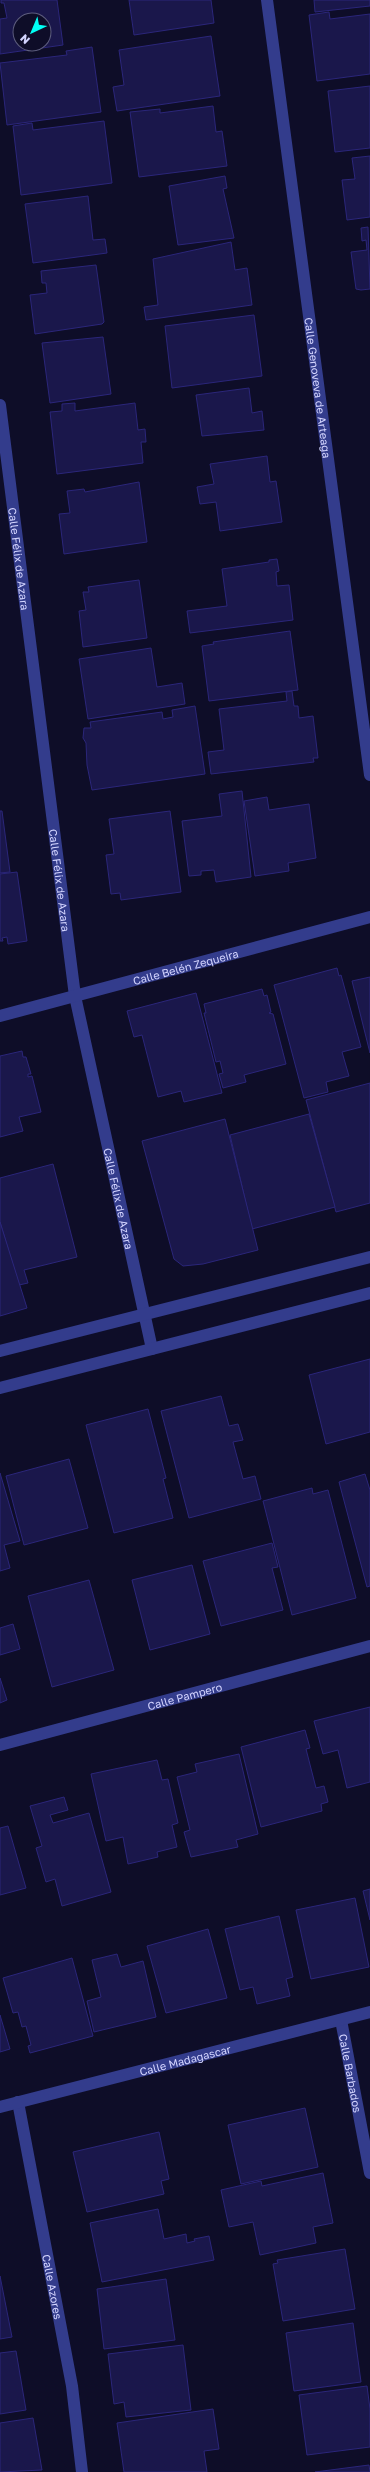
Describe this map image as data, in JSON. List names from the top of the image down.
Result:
{
  "streets": {
    "street": [
      "Calle Genoveva de Arteaga",
      "Calle Félix de Azara",
      "Calle Belén Zequeira",
      "Calle Pampero",
      "Calle Madagascar",
      "Calle Barbados",
      "Calle Azores"
    ]
  },
  "crossings": [
    ["Calle Félix de Azara", "Calle Belén Zequeira"],
    ["Calle Madagascar", "Calle Barbados"],
    ["Calle Madagascar", "Calle Azores"]
  ],
  "north": "bottom left"
}
